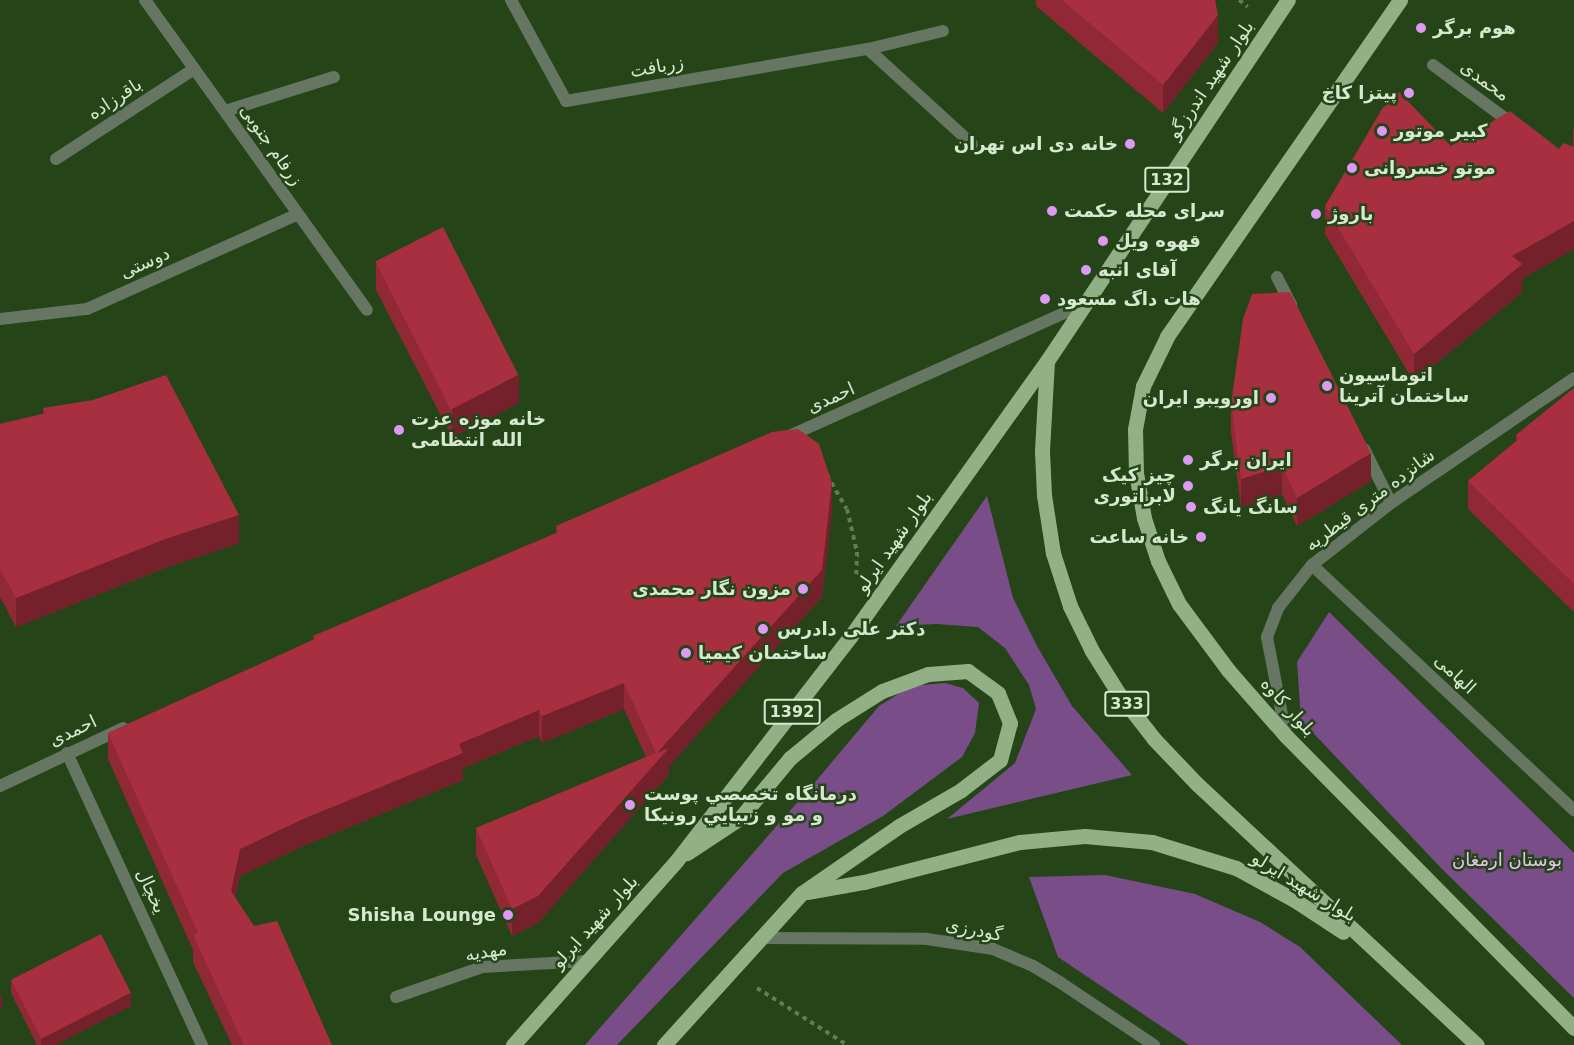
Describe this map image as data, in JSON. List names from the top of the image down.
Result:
{
  "streets": {
    "main road": [
      "بلوار شهید اندرزگو",
      "132",
      "بلوار شهید ایرلو",
      "333",
      "بلوار کاوه",
      "1392"
    ],
    "street": [
      "زربافت",
      "محمدی",
      "باقرزاده",
      "زرفام جنوبی",
      "دوستی",
      "احمدی",
      "شانزده متری قیطریه",
      "الهامی",
      "یخچال",
      "گودرزی",
      "مهدیه"
    ]
  },
  "crossings": [
    ["بلوار شهید اندرزگو", "احمدی"],
    ["بلوار شهید اندرزگو", "بلوار شهید ایرلو"],
    ["بلوار شهید اندرزگو", "333"],
    ["باقرزاده", "زرفام جنوبی"],
    ["زرفام جنوبی", "دوستی"],
    ["احمدی", "یخچال"],
    ["شانزده متری قیطریه", "الهامی"],
    ["شانزده متری قیطریه", "بلوار کاوه"],
    ["بلوار شهید ایرلو", "333"],
    ["بلوار شهید ایرلو", "مهدیه"]
  ],
  "parks": ["بوستان ارمغان"],
  "places": [
    "هوم برگر",
    "پیتزا کاخ",
    "کبیر موتور",
    "خانه دی اس تهران",
    "موتو خسروانی",
    "سرای محله حکمت",
    "باروژ",
    "قهوه ویل",
    "آقای انبه",
    "هات داگ مسعود",
    "اتوماسیون ساختمان آترینا",
    "اورویبو ایران",
    "خانه موزه عزت الله انتظامی",
    "ایران برگر",
    "چیز کیک لابراتوری",
    "سانگ یانگ",
    "خانه ساعت",
    "مزون نگار محمدی",
    "دکتر علی دادرس",
    "ساختمان کیمیا",
    "درمانگاه تخصصي پوست و مو و زيبايي رونيكا",
    "Shisha Lounge"
  ]
}
